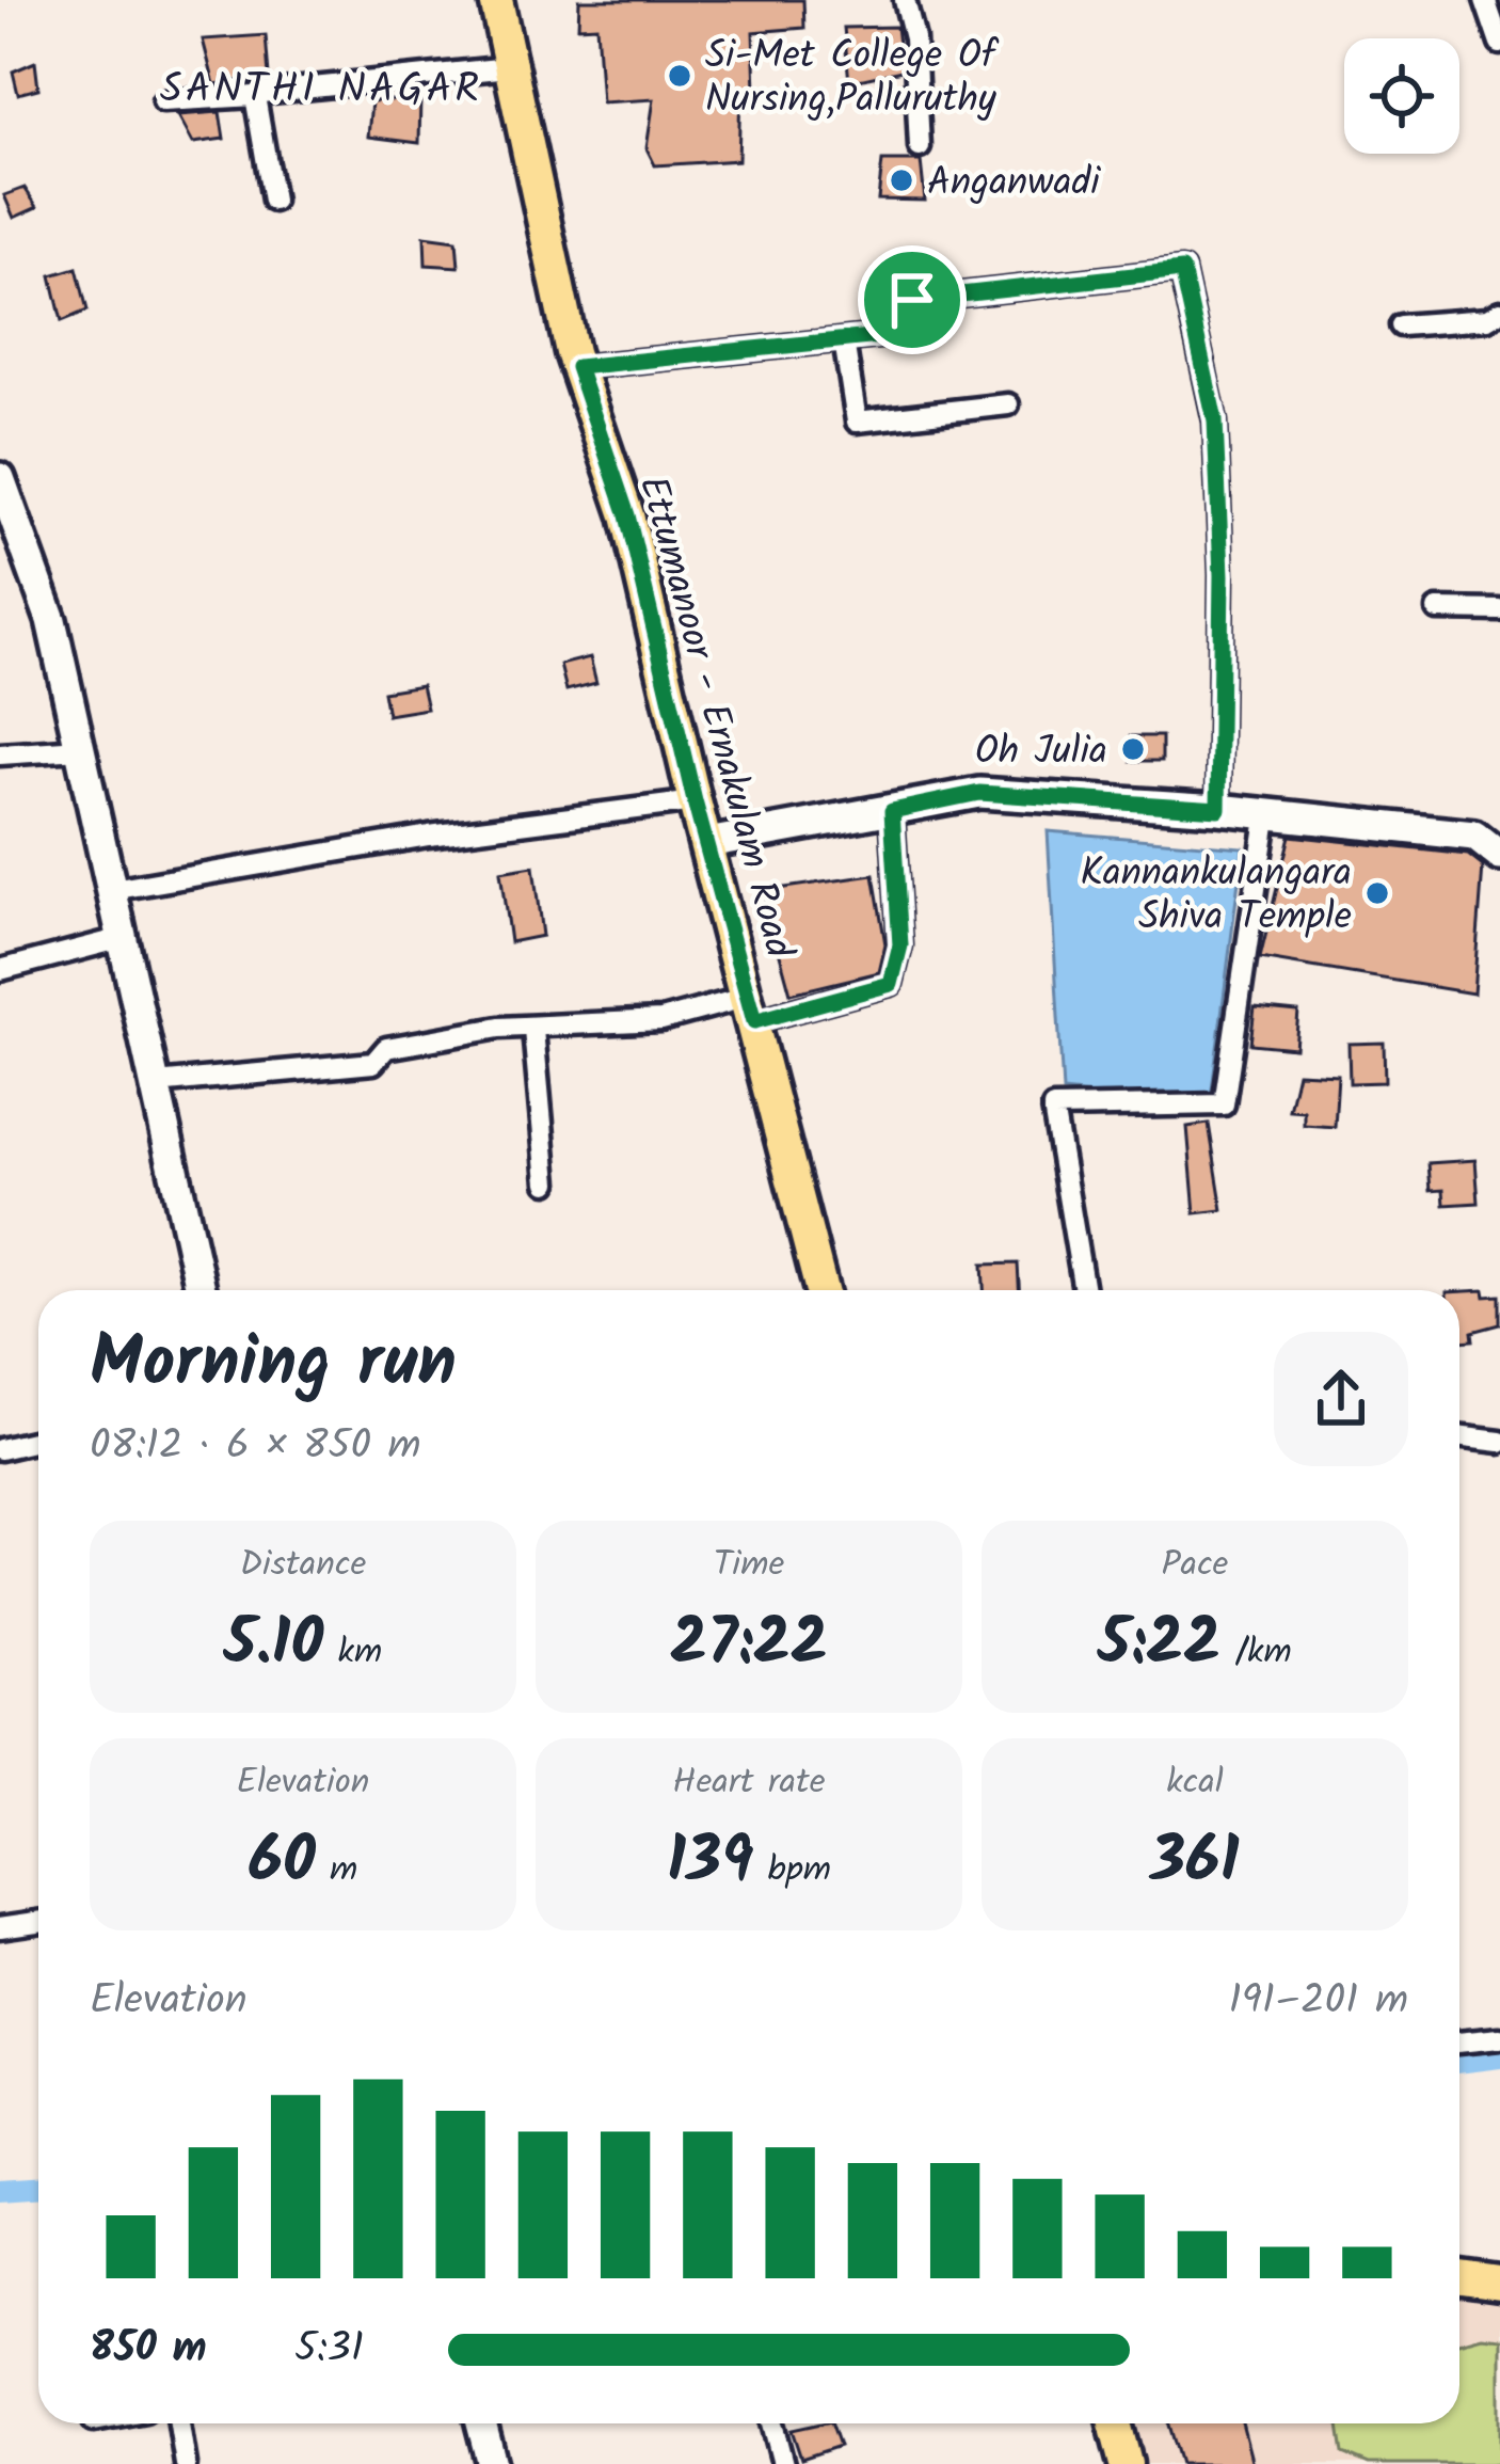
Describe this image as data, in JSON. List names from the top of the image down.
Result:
{
  "streets": {
    "main road": ["Ettumanoor - Ernakulam Road"]
  },
  "districts": ["SANTHI NAGAR"],
  "places": [
    "Si-Met College Of Nursing,Palluruthy",
    "Anganwadi",
    "Oh Julia",
    "Kannankulangara Shiva Temple"
  ],
  "page": {
    "heading": ["Morning run", "08:12 · 6 × 850 m"],
    "stats": [
      ["Distance", "5.10 km"],
      ["Time", "27:22"],
      ["Pace", "5:22 /km"],
      ["Elevation", "60 m"],
      ["Heart rate", "139 bpm"],
      ["kcal", "361"]
    ],
    "chart": ["Elevation", "191–201 m"],
    "list": [
      {
        "name": "850 m",
        "note": "5:31"
      }
    ]
  }
}
